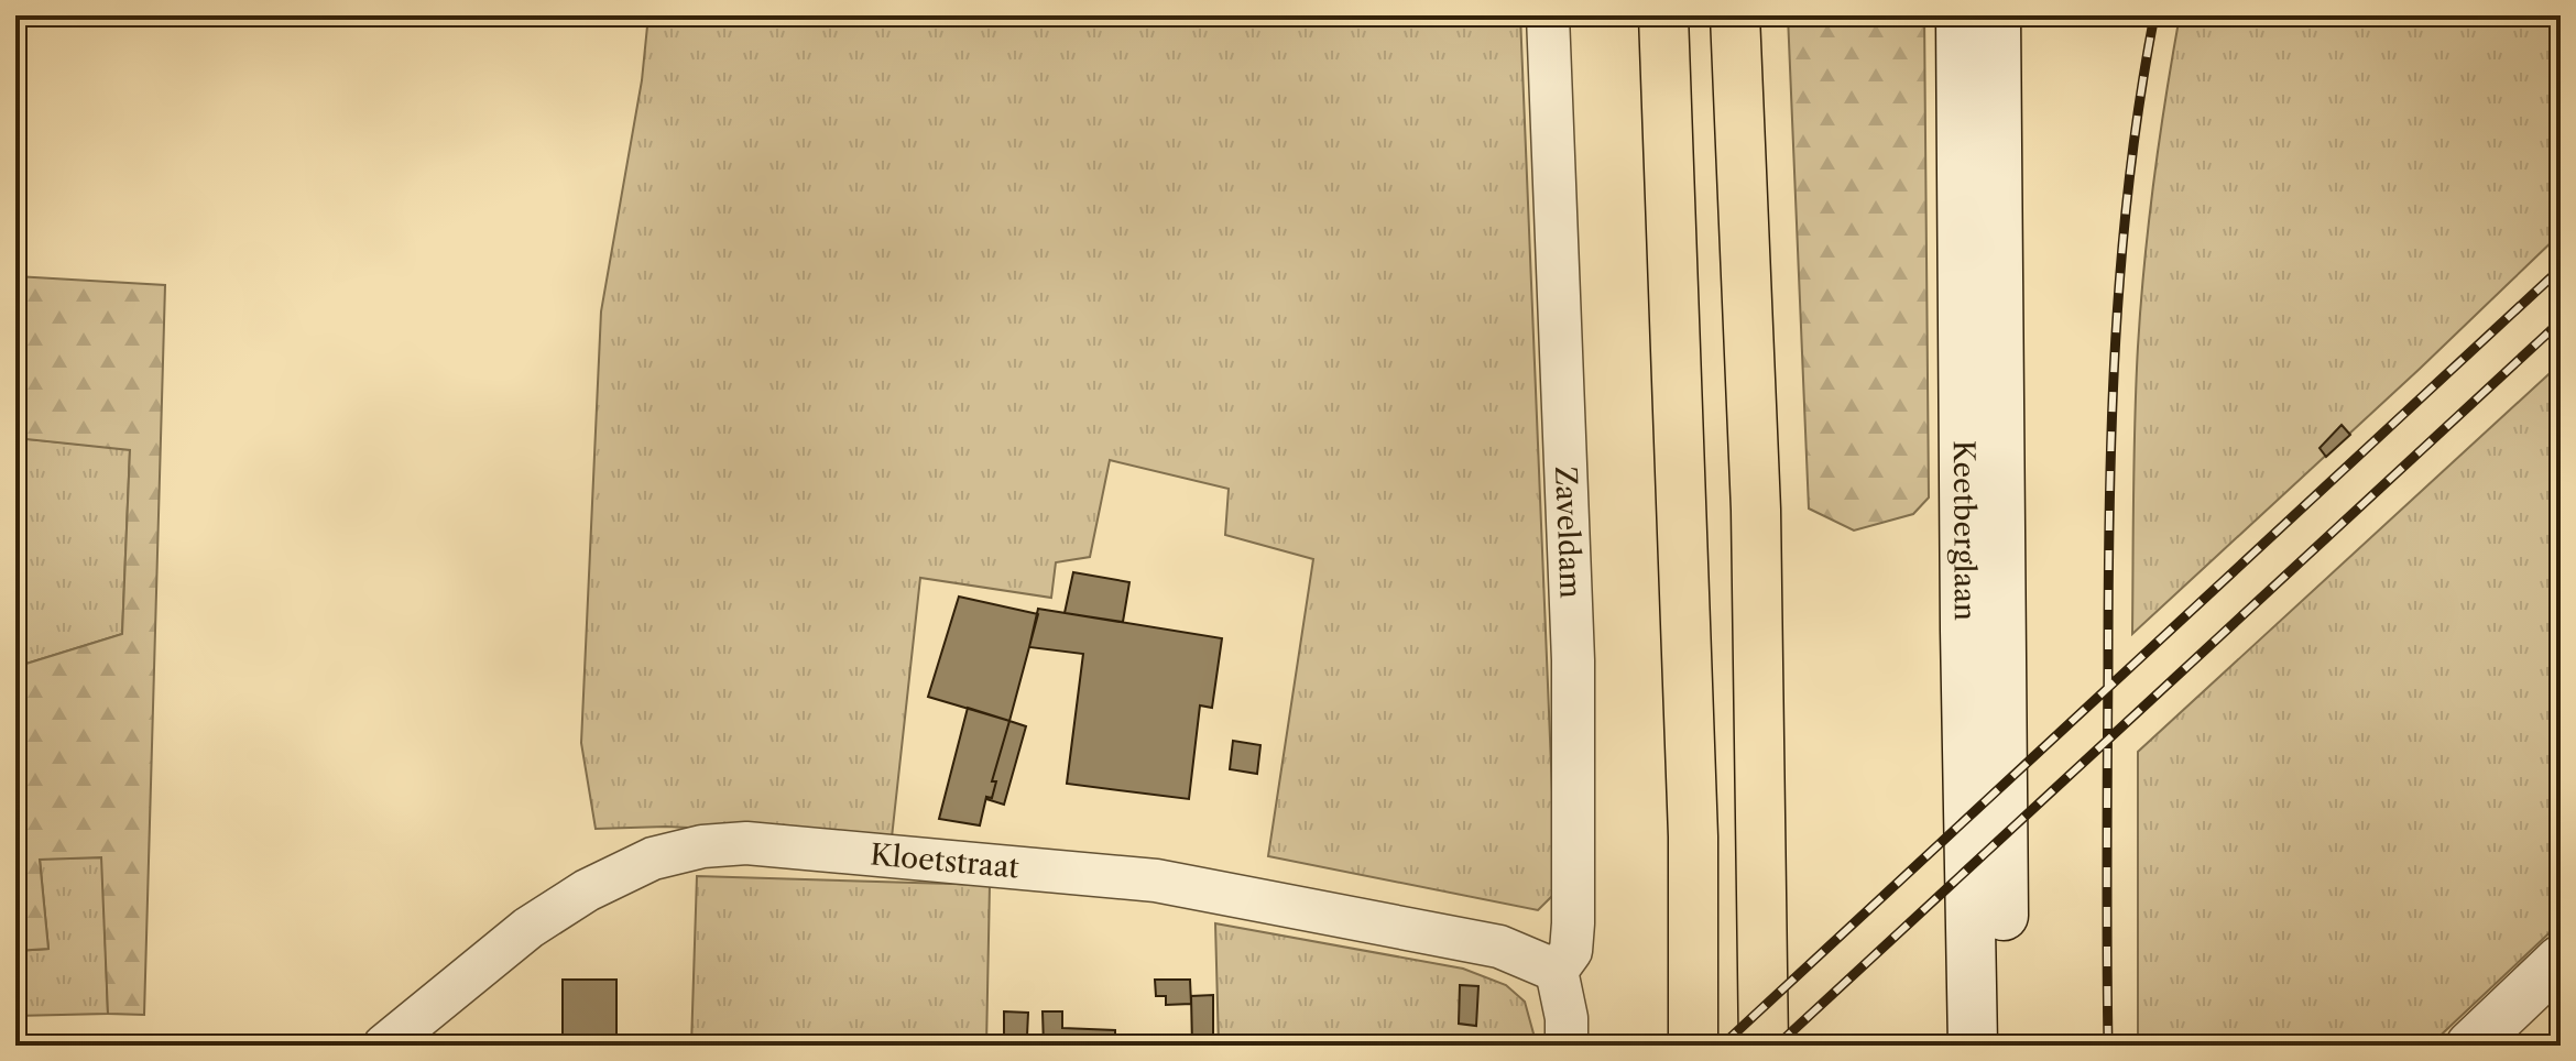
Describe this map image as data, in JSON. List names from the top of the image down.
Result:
{
  "streets": {
    "main road": ["Keetberglaan"],
    "street": ["Zaveldam", "Kloetstraat"]
  },
  "crossings": [
    ["Zaveldam", "Kloetstraat"]
  ]
}
